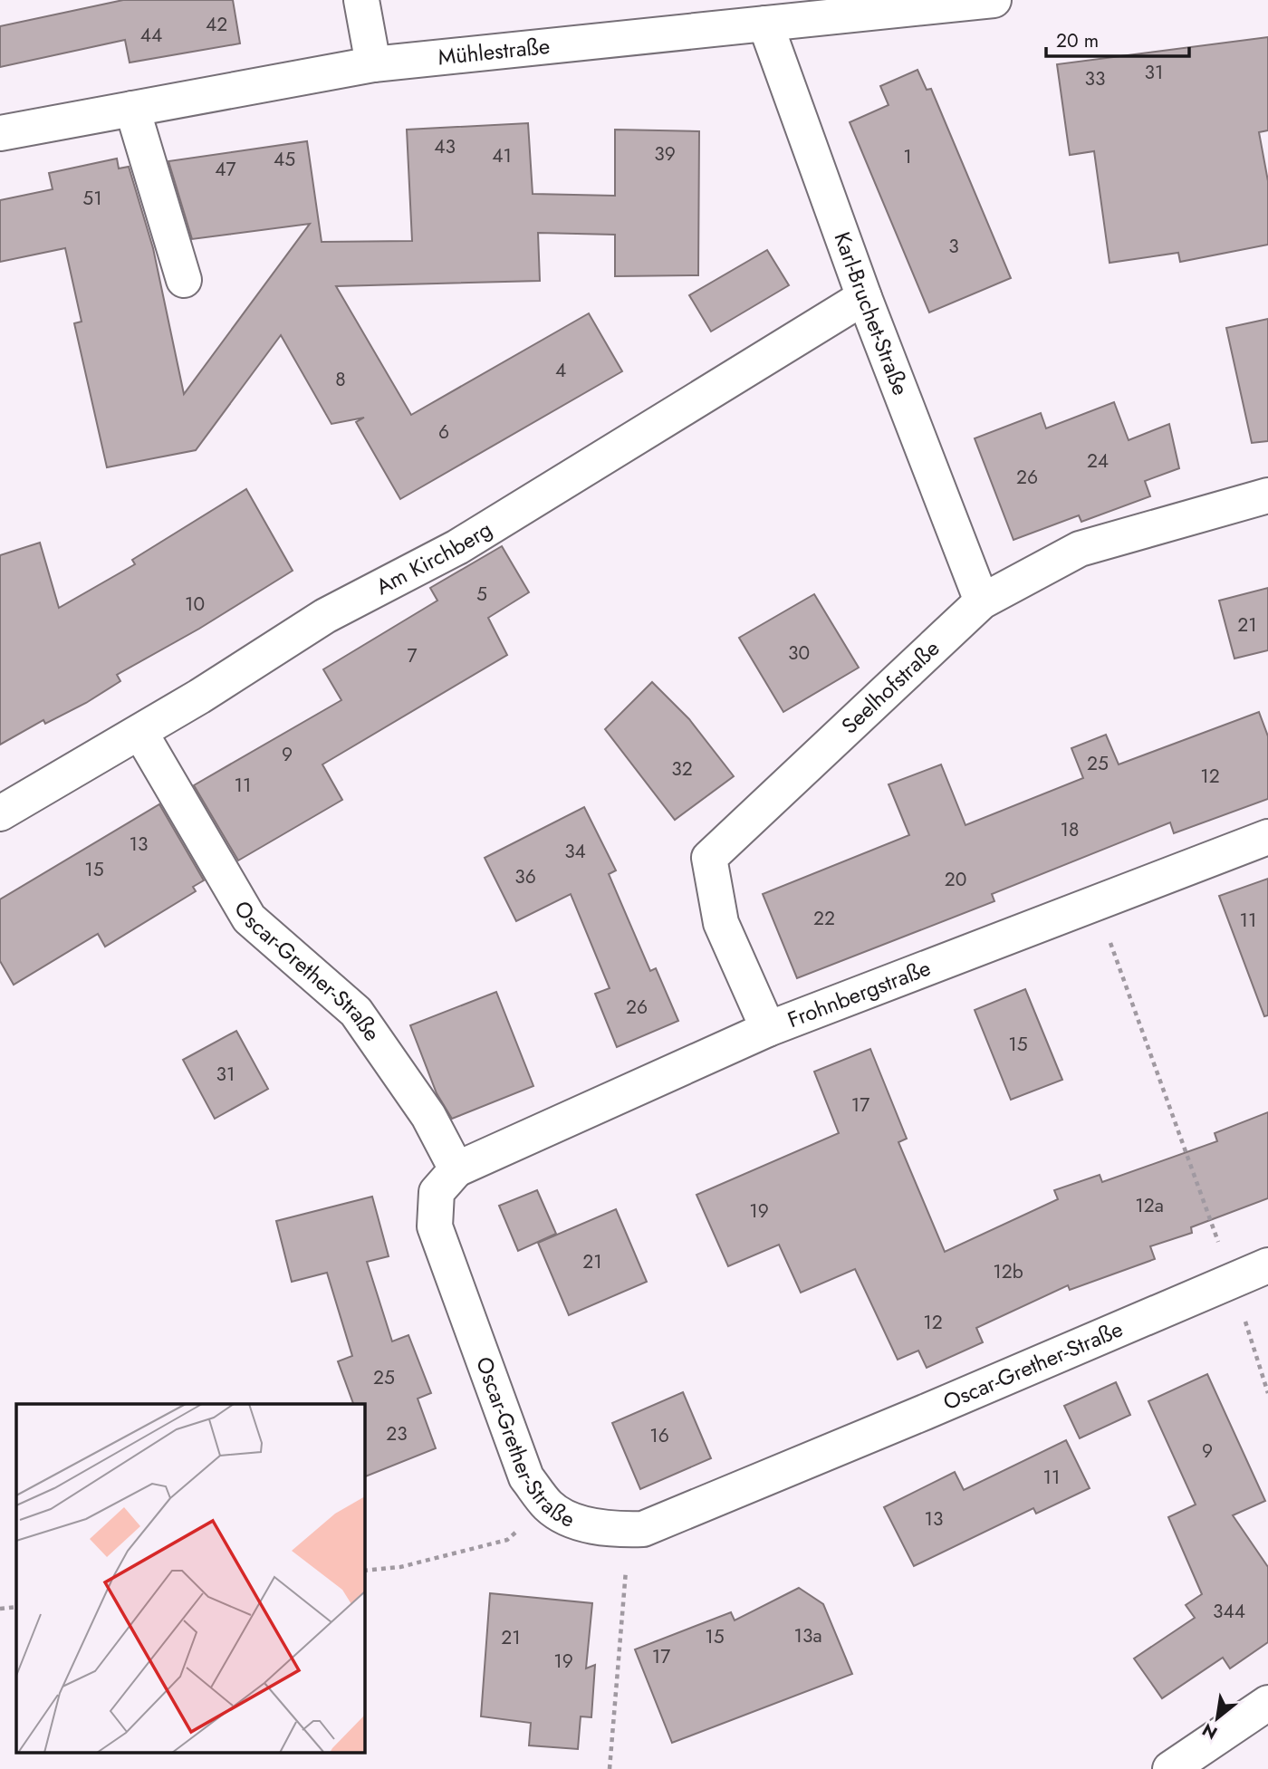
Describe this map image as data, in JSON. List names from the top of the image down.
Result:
{
  "streets": {
    "street": [
      "Mühlestraße",
      "Karl-Bruchet-Straße",
      "Am Kirchberg",
      "Seelhofstraße",
      "Oscar-Grether-Straße",
      "Frohnbergstraße"
    ]
  },
  "crossings": [
    ["Mühlestraße", "Karl-Bruchet-Straße"],
    ["Karl-Bruchet-Straße", "Am Kirchberg"],
    ["Karl-Bruchet-Straße", "Seelhofstraße"],
    ["Am Kirchberg", "Oscar-Grether-Straße"],
    ["Seelhofstraße", "Frohnbergstraße"],
    ["Oscar-Grether-Straße", "Frohnbergstraße"]
  ],
  "house_numbers": [
    "42",
    "44",
    "31",
    "33",
    "43",
    "39",
    "41",
    "1",
    "45",
    "47",
    "51",
    "3",
    "4",
    "8",
    "6",
    "24",
    "26",
    "5",
    "10",
    "21",
    "30",
    "7",
    "9",
    "25",
    "32",
    "12",
    "11",
    "18",
    "13",
    "34",
    "15",
    "36",
    "20",
    "22",
    "11",
    "26",
    "15",
    "31",
    "17",
    "12a",
    "19",
    "21",
    "12b",
    "12",
    "25",
    "23",
    "16",
    "9",
    "11",
    "13",
    "344",
    "13a",
    "15",
    "21",
    "17",
    "19"
  ],
  "scale_bar": "20 m",
  "north": "bottom left"
}
